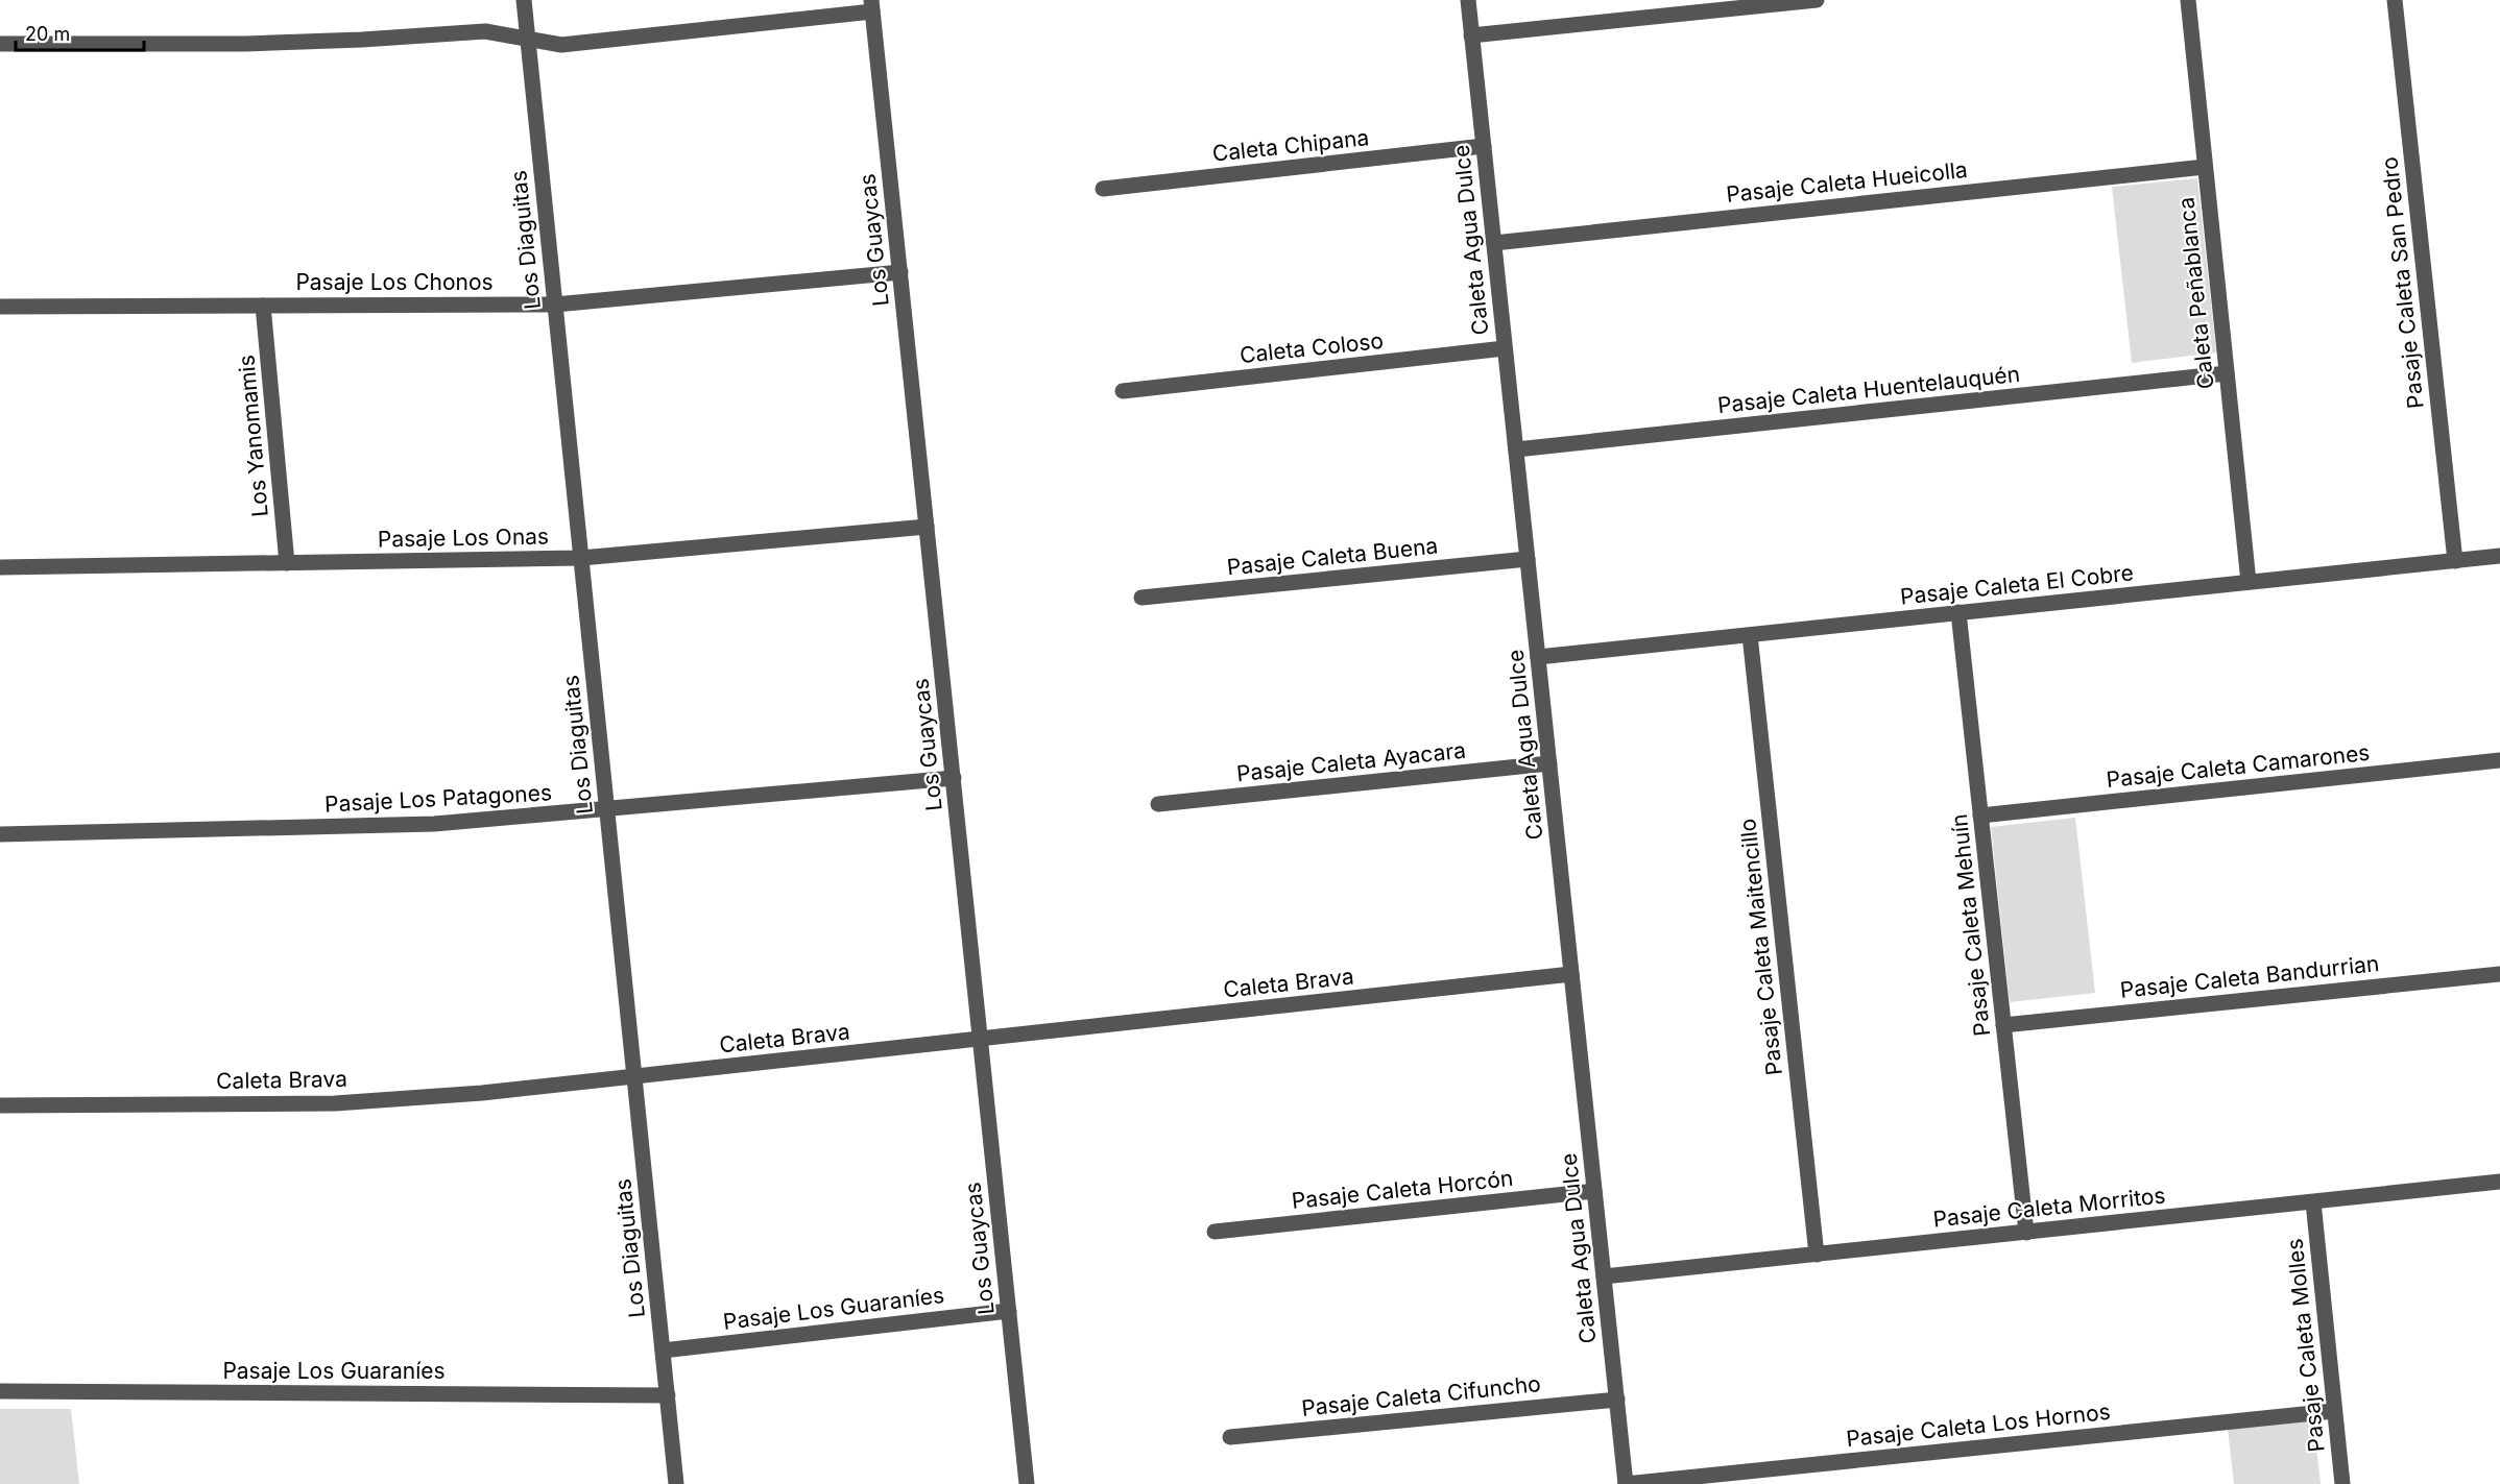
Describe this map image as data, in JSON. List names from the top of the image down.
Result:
{
  "streets": {
    "street": [
      "Caleta Chipana",
      "Pasaje Caleta Hueicolla",
      "Los Diaguitas",
      "Los Guaycas",
      "Caleta Agua Dulce",
      "Pasaje Los Chonos",
      "Pasaje Caleta San Pedro",
      "Caleta Peñablanca",
      "Caleta Coloso",
      "Pasaje Caleta Huentelauquén",
      "Los Yanomamis",
      "Pasaje Los Onas",
      "Pasaje Caleta Buena",
      "Pasaje Caleta El Cobre",
      "Pasaje Caleta Ayacara",
      "Pasaje Caleta Camarones",
      "Pasaje Los Patagones",
      "Pasaje Caleta Mehuín",
      "Pasaje Caleta Maitencillo",
      "Pasaje Caleta Bandurrian",
      "Caleta Brava",
      "Pasaje Caleta Horcón",
      "Pasaje Caleta Morritos",
      "Pasaje Los Guaraníes",
      "Pasaje Caleta Molles",
      "Pasaje Caleta Cifuncho",
      "Pasaje Caleta Los Hornos"
    ]
  },
  "crossings": [
    ["Caleta Chipana", "Caleta Agua Dulce"],
    ["Pasaje Caleta Hueicolla", "Caleta Agua Dulce"],
    ["Pasaje Caleta Hueicolla", "Caleta Peñablanca"],
    ["Los Diaguitas", "Pasaje Los Chonos"],
    ["Los Diaguitas", "Pasaje Los Onas"],
    ["Los Diaguitas", "Pasaje Los Patagones"],
    ["Los Diaguitas", "Caleta Brava"],
    ["Los Diaguitas", "Pasaje Los Guaraníes"],
    ["Los Guaycas", "Pasaje Los Chonos"],
    ["Los Guaycas", "Pasaje Los Onas"],
    ["Los Guaycas", "Pasaje Los Patagones"],
    ["Los Guaycas", "Caleta Brava"],
    ["Los Guaycas", "Pasaje Los Guaraníes"],
    ["Caleta Agua Dulce", "Caleta Coloso"],
    ["Caleta Agua Dulce", "Pasaje Caleta Huentelauquén"],
    ["Caleta Agua Dulce", "Pasaje Caleta Buena"],
    ["Caleta Agua Dulce", "Pasaje Caleta El Cobre"],
    ["Caleta Agua Dulce", "Pasaje Caleta Ayacara"],
    ["Caleta Agua Dulce", "Caleta Brava"],
    ["Caleta Agua Dulce", "Pasaje Caleta Horcón"],
    ["Caleta Agua Dulce", "Pasaje Caleta Morritos"],
    ["Caleta Agua Dulce", "Pasaje Caleta Cifuncho"],
    ["Caleta Agua Dulce", "Pasaje Caleta Los Hornos"],
    ["Pasaje Los Chonos", "Los Yanomamis"],
    ["Pasaje Caleta San Pedro", "Pasaje Caleta El Cobre"],
    ["Caleta Peñablanca", "Pasaje Caleta Huentelauquén"],
    ["Caleta Peñablanca", "Pasaje Caleta El Cobre"],
    ["Los Yanomamis", "Pasaje Los Onas"],
    ["Pasaje Caleta El Cobre", "Pasaje Caleta Mehuín"],
    ["Pasaje Caleta El Cobre", "Pasaje Caleta Maitencillo"],
    ["Pasaje Caleta Camarones", "Pasaje Caleta Mehuín"],
    ["Pasaje Caleta Mehuín", "Pasaje Caleta Bandurrian"],
    ["Pasaje Caleta Mehuín", "Pasaje Caleta Morritos"],
    ["Pasaje Caleta Maitencillo", "Pasaje Caleta Morritos"],
    ["Pasaje Caleta Morritos", "Pasaje Caleta Molles"],
    ["Pasaje Caleta Molles", "Pasaje Caleta Los Hornos"]
  ],
  "scale_bar": "20 m"
}
